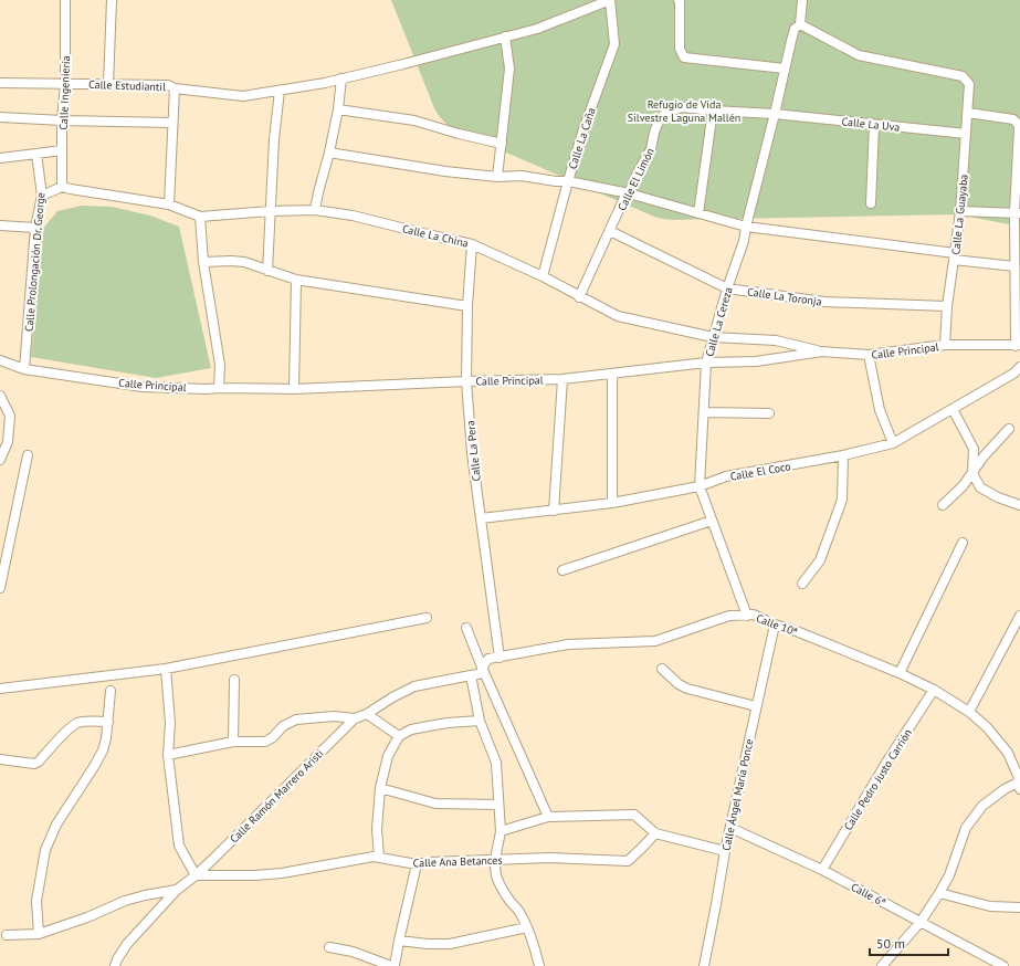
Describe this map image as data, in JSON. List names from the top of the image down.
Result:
{
  "streets": {
    "street": [
      "Calle Estudiantil",
      "Calle Ingeniería",
      "Calle La Uva",
      "Calle La Caña",
      "Calle El Limón",
      "Calle La Guayaba",
      "Calle La China",
      "Calle Prolongación Dr. George",
      "Calle La Toronja",
      "Calle La Cereza",
      "Calle Principal",
      "Calle La Pera",
      "Calle El Coco",
      "Calle 10ª",
      "Calle Pedro Justo Carrión",
      "Calle Ángel María Ponce",
      "Calle Ramón Marrero Aristi",
      "Calle Ana Betances",
      "Calle 6ª"
    ]
  },
  "crossings": [
    ["Calle Estudiantil", "Calle Ingeniería"],
    ["Calle Estudiantil", "Calle La Caña"],
    ["Calle Ingeniería", "Calle La China"],
    ["Calle La Uva", "Calle El Limón"],
    ["Calle La Uva", "Calle La Guayaba"],
    ["Calle La Uva", "Calle La Cereza"],
    ["Calle La Caña", "Calle La China"],
    ["Calle El Limón", "Calle La China"],
    ["Calle El Limón", "Calle La Toronja"],
    ["Calle El Limón", "Calle La Cereza"],
    ["Calle La Guayaba", "Calle La Toronja"],
    ["Calle La Guayaba", "Calle La Cereza"],
    ["Calle La Guayaba", "Calle Principal"],
    ["Calle La China", "Calle La Cereza"],
    ["Calle La China", "Calle Principal"],
    ["Calle La China", "Calle La Pera"],
    ["Calle Prolongación Dr. George", "Calle Principal"],
    ["Calle La Toronja", "Calle La Cereza"],
    ["Calle La Cereza", "Calle Principal"],
    ["Calle La Cereza", "Calle El Coco"],
    ["Calle La Cereza", "Calle 10ª"],
    ["Calle Principal", "Calle La Pera"],
    ["Calle La Pera", "Calle El Coco"],
    ["Calle La Pera", "Calle 10ª"],
    ["Calle 10ª", "Calle Pedro Justo Carrión"],
    ["Calle 10ª", "Calle Ángel María Ponce"],
    ["Calle 10ª", "Calle Ramón Marrero Aristi"],
    ["Calle Pedro Justo Carrión", "Calle 6ª"],
    ["Calle Ángel María Ponce", "Calle 6ª"],
    ["Calle Ramón Marrero Aristi", "Calle Ana Betances"]
  ],
  "parks": ["Refugio de Vida Silvestre Laguna Mallén"],
  "scale_bar": "50 m"
}
